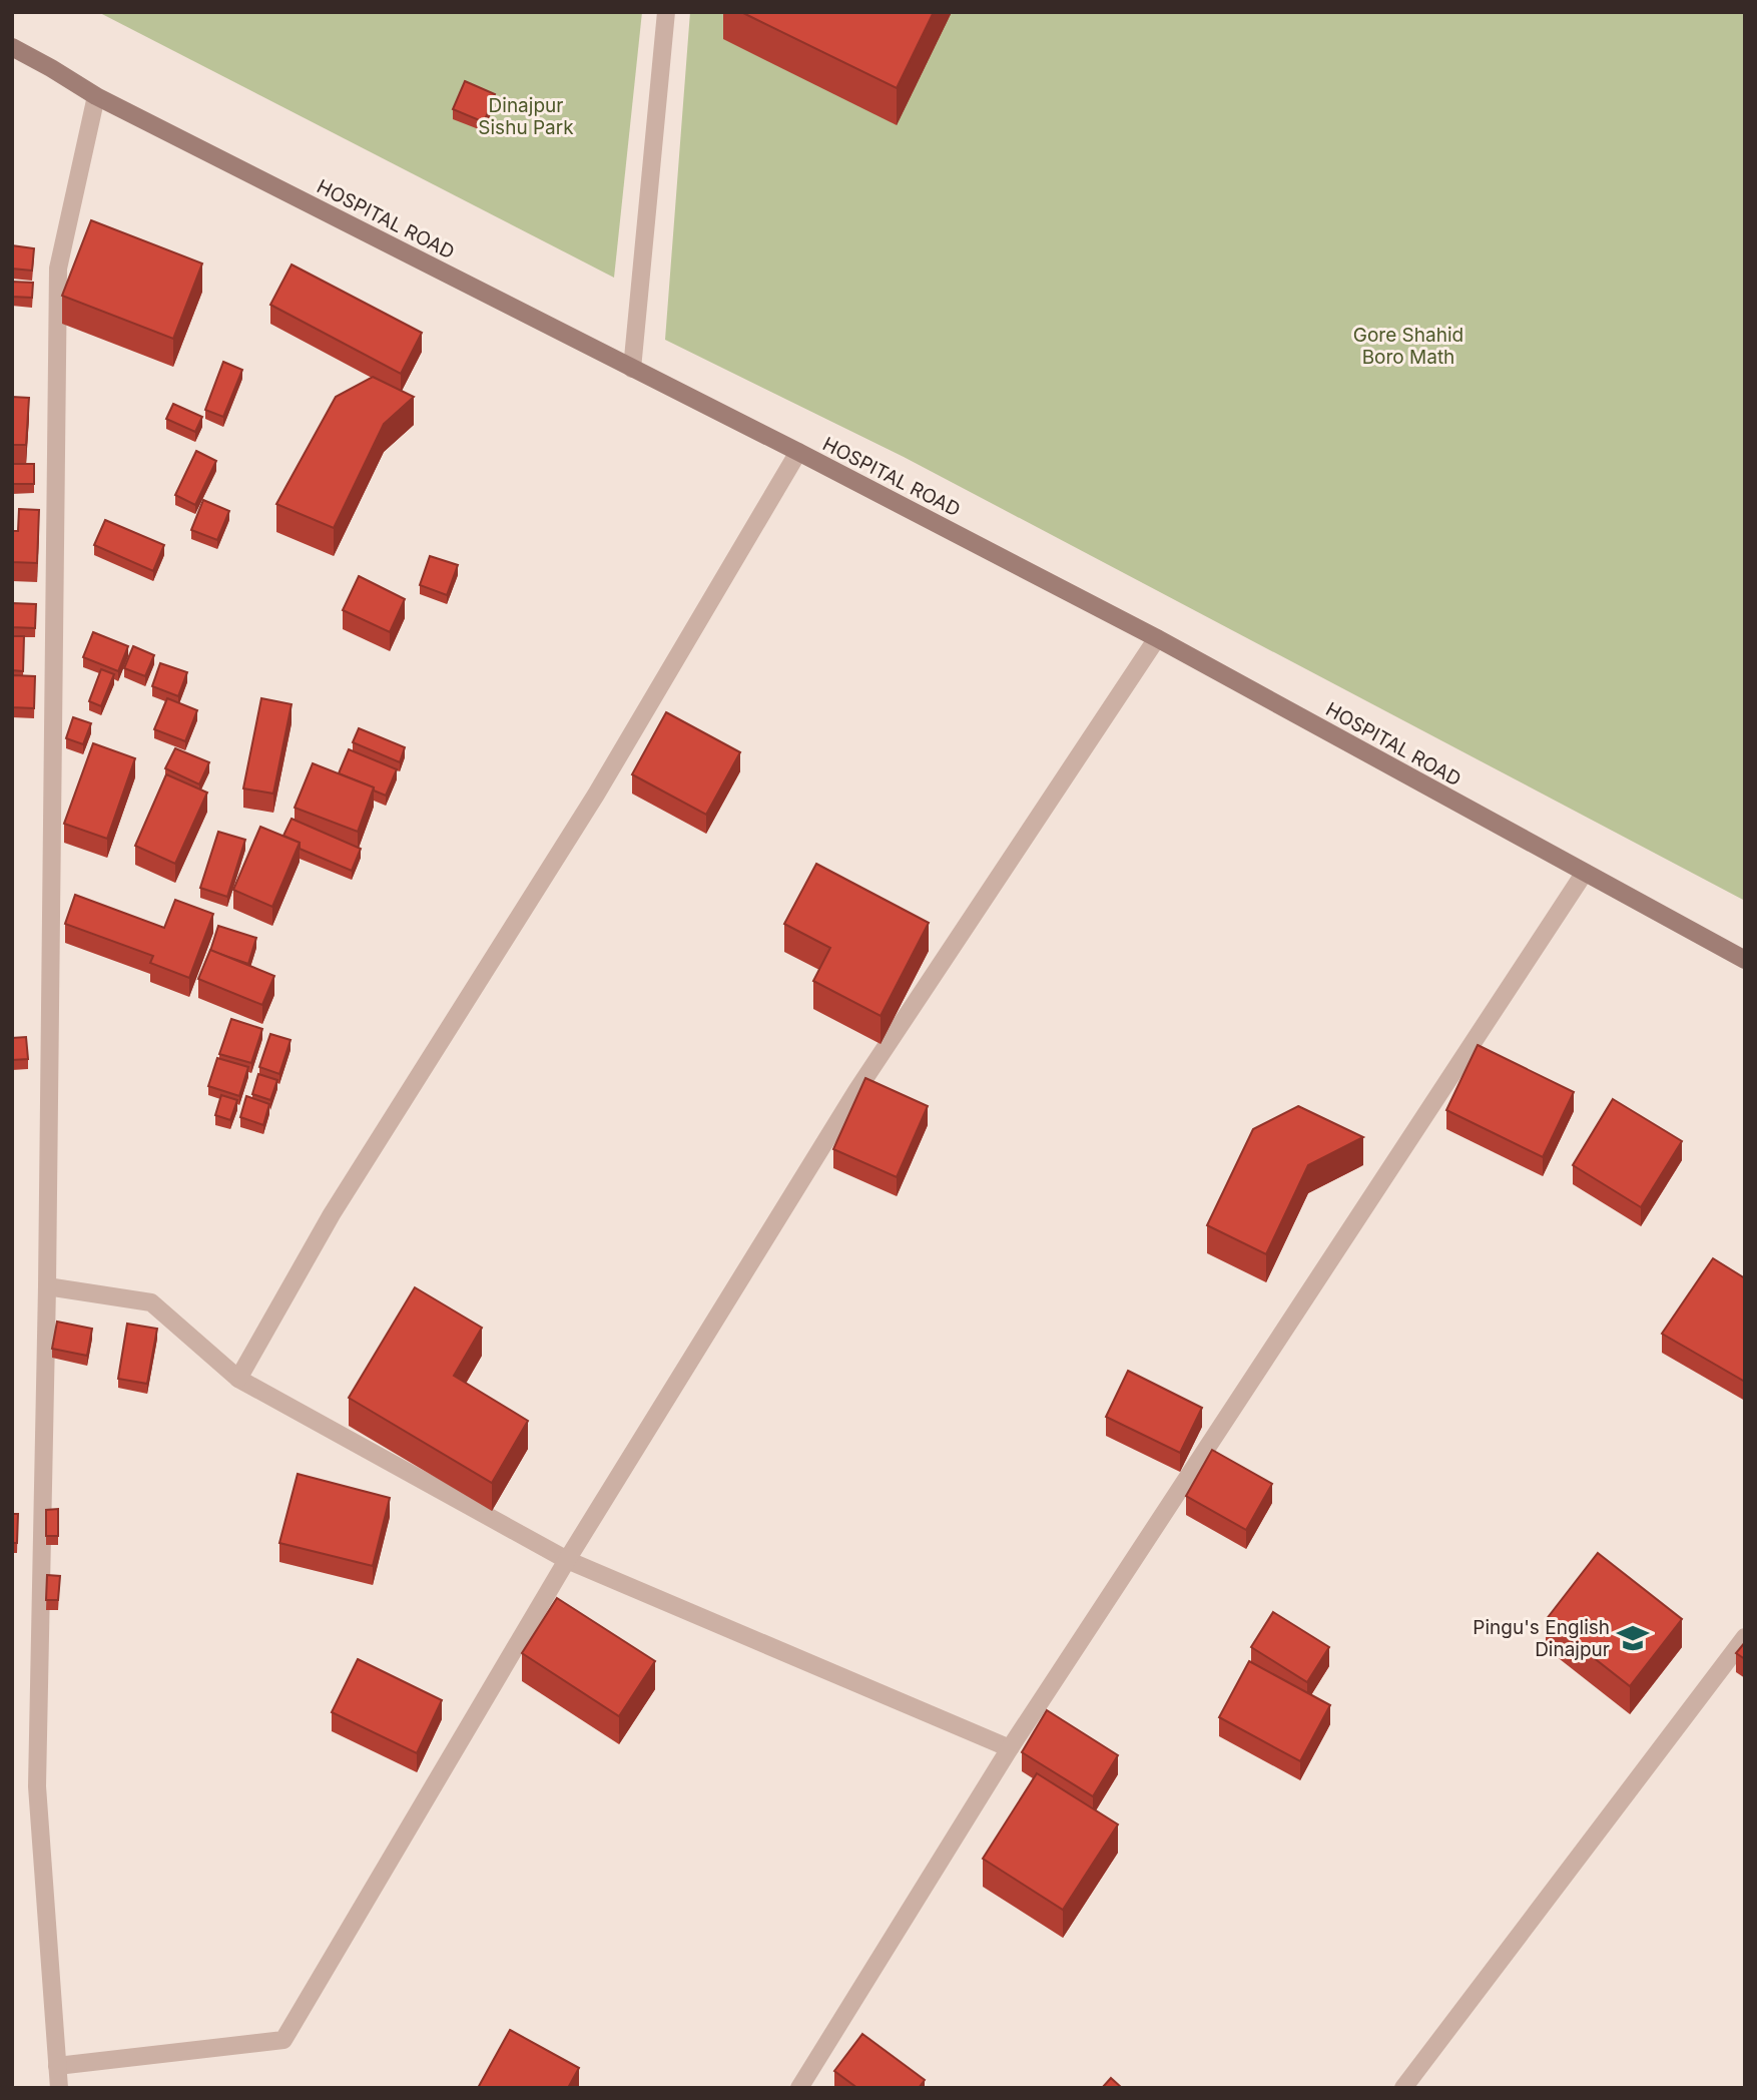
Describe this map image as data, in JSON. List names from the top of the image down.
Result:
{
  "streets": {
    "main road": ["HOSPITAL ROAD"]
  },
  "parks": ["Dinajpur Sishu Park", "Gore Shahid Boro Math"],
  "places": {
    "school or university": ["Pingu's English Dinajpur"]
  }
}
